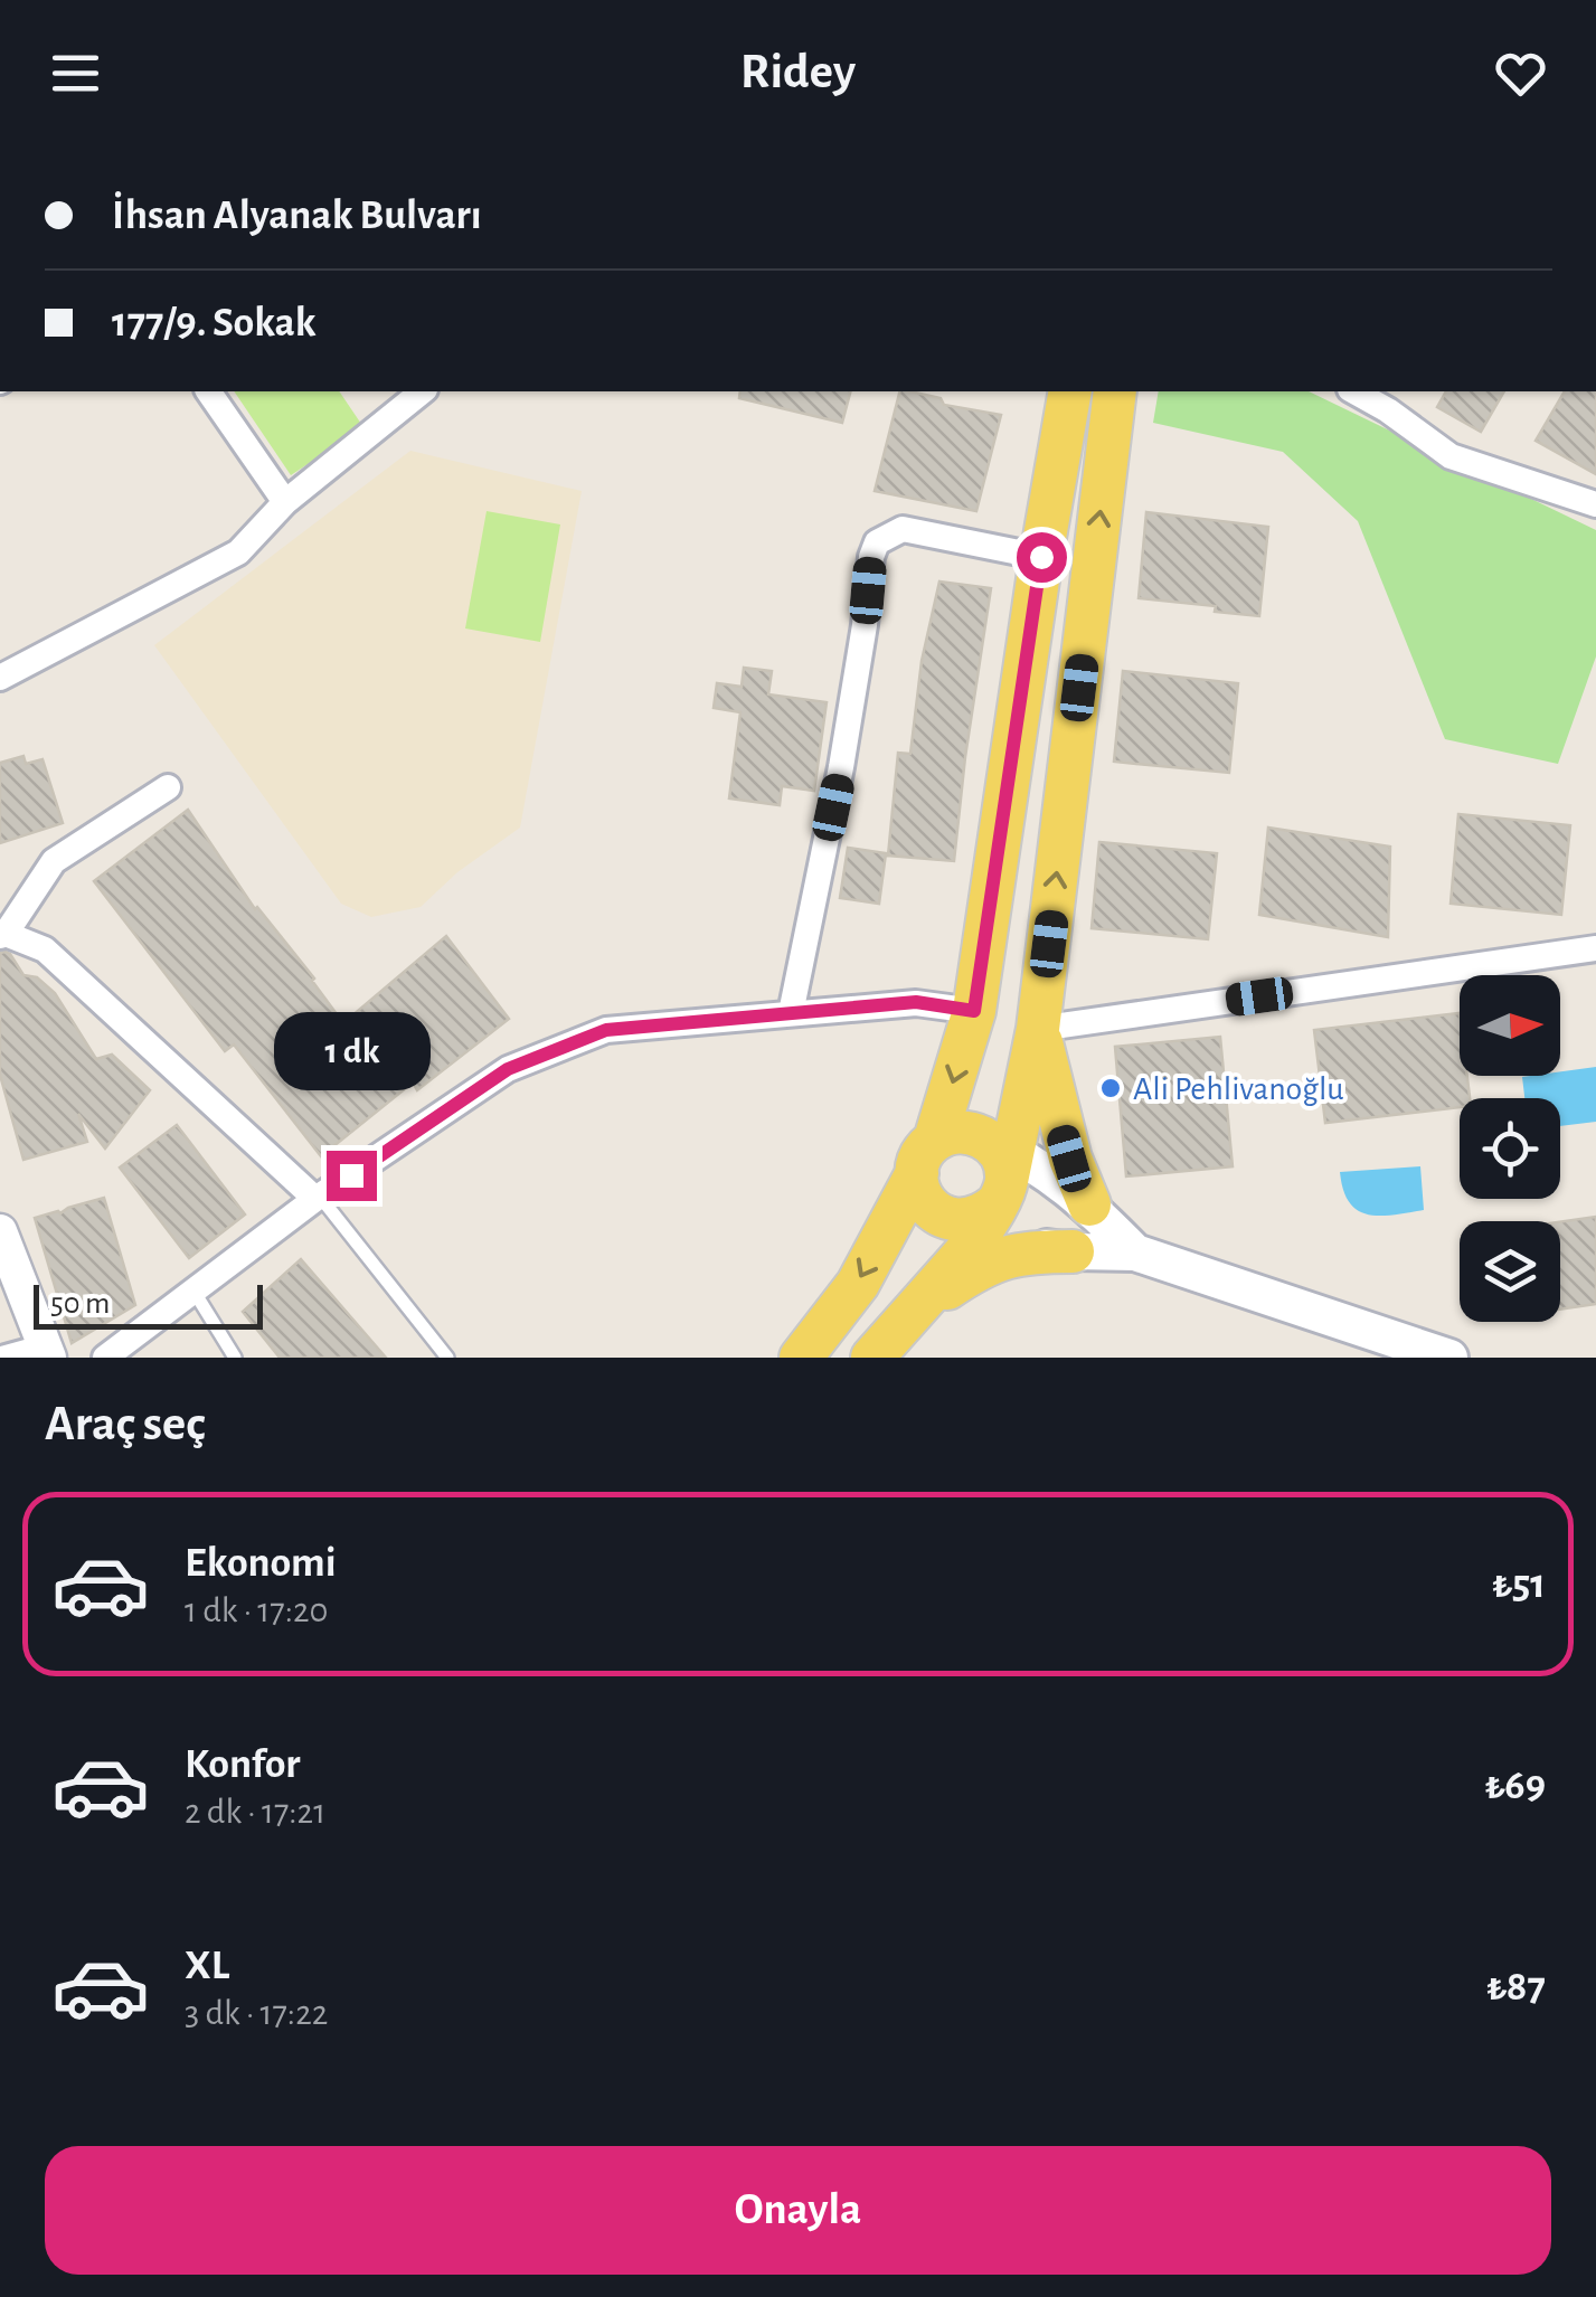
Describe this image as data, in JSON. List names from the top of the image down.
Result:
{
  "places": ["Ali Pehlivanoğlu"],
  "scale_bar": "50 m",
  "north": "right",
  "page": {
    "header": "Ridey",
    "banner": ["İhsan Alyanak Bulvarı", "177/9. Sokak"],
    "bubble": "1 dk",
    "scale": "50 m",
    "heading": "Araç seç",
    "list": [
      {
        "name": "Ekonomi",
        "note": "1 dk · 17:20",
        "value": "₺51"
      },
      {
        "name": "Konfor",
        "note": "2 dk · 17:21",
        "value": "₺69"
      },
      {
        "name": "XL",
        "note": "3 dk · 17:22",
        "value": "₺87"
      }
    ],
    "buttons": "Onayla"
  }
}
